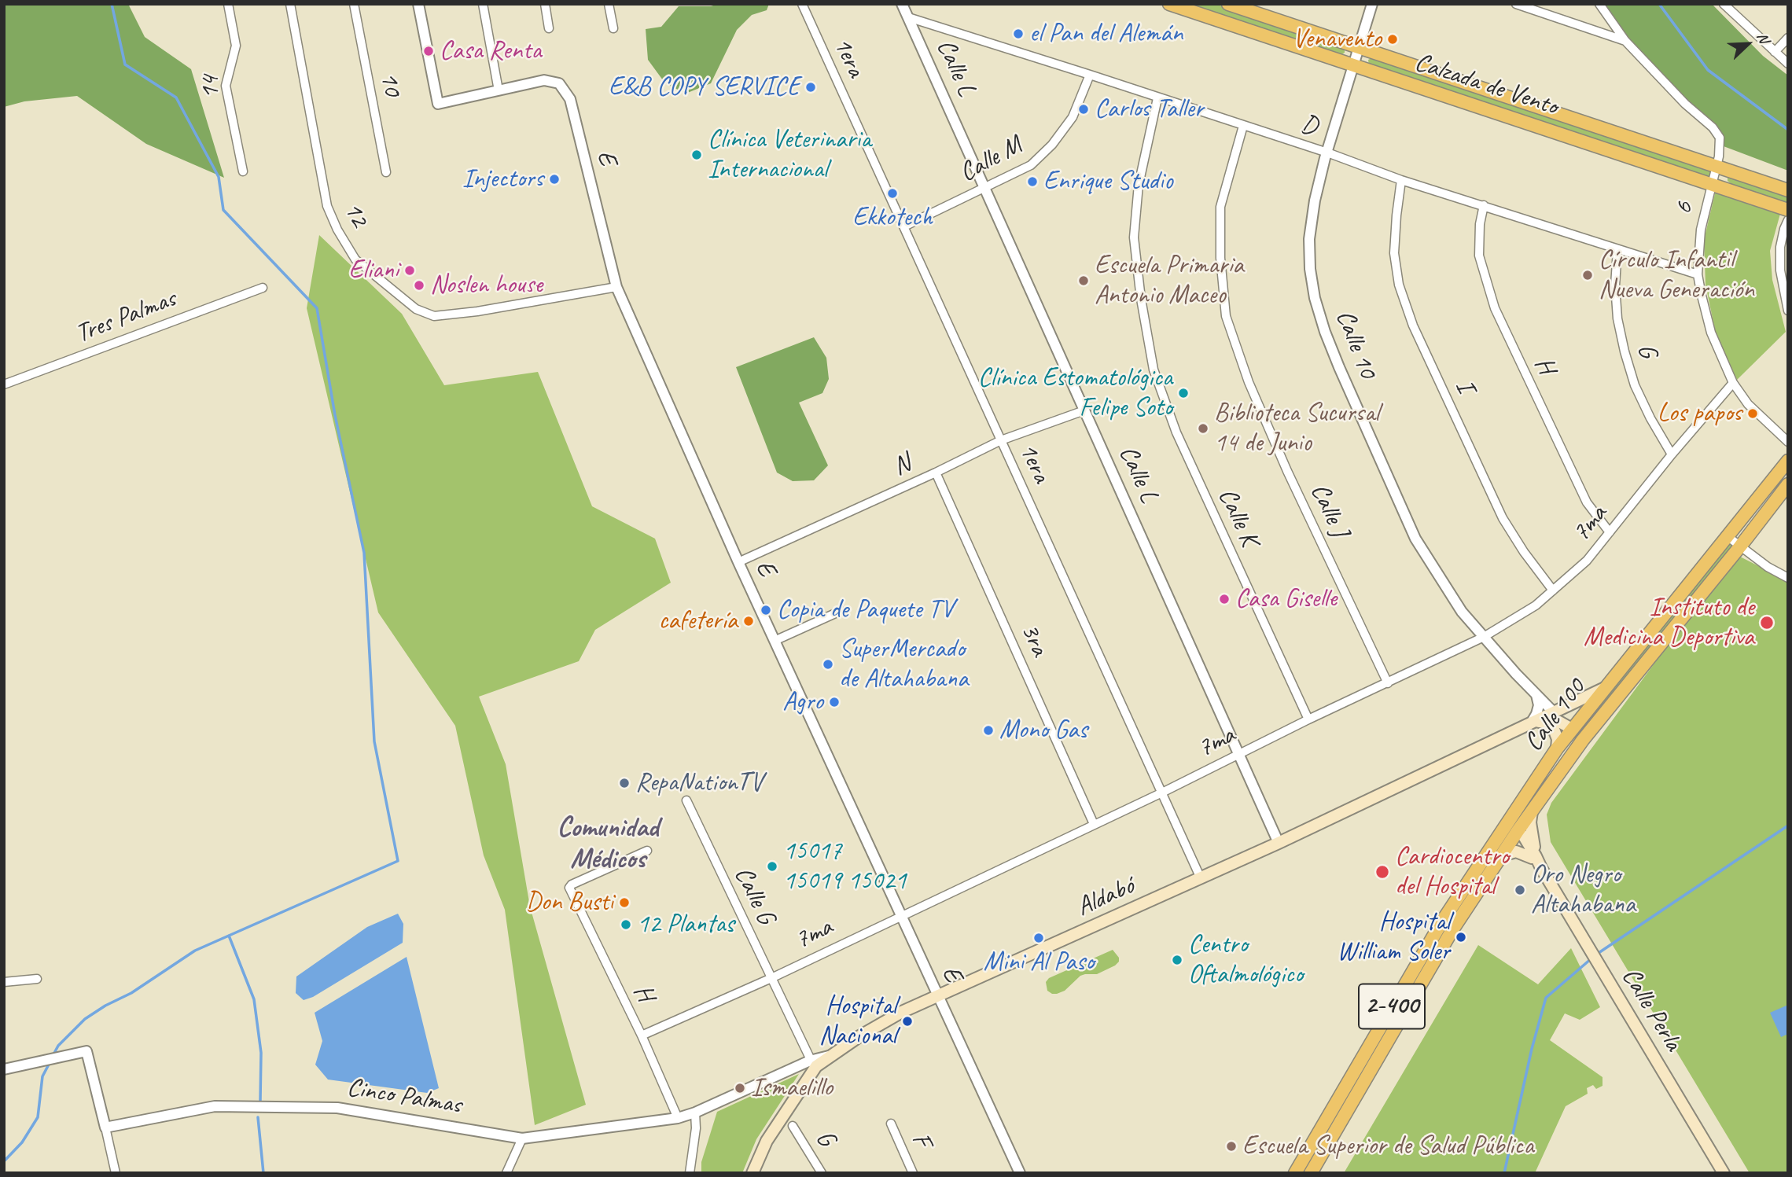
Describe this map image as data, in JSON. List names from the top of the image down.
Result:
{
  "streets": {
    "main road": [
      "Calzada de Vento",
      "Calle 100",
      "Aldabó",
      "2-400",
      "Calle Perla"
    ],
    "street": [
      "1era",
      "Calle L",
      "10",
      "14",
      "D",
      "E",
      "Calle M",
      "6",
      "12",
      "Tres Palmas",
      "Calle 10",
      "G",
      "H",
      "I",
      "N",
      "Calle J",
      "Calle K",
      "7ma",
      "3ra",
      "Calle G",
      "Cinco Palmas",
      "F"
    ]
  },
  "crossings": [
    ["1era", "Calle M"],
    ["1era", "N"],
    ["1era", "7ma"],
    ["1era", "Aldabó"],
    ["Calle L", "D"],
    ["Calle L", "Calle M"],
    ["Calle L", "N"],
    ["Calle L", "7ma"],
    ["Calle L", "Aldabó"],
    ["Calzada de Vento", "6"],
    ["Calzada de Vento", "Calle 10"],
    ["D", "Calle M"],
    ["D", "6"],
    ["D", "Calle 10"],
    ["D", "G"],
    ["D", "H"],
    ["D", "I"],
    ["D", "Calle J"],
    ["D", "Calle K"],
    ["E", "12"],
    ["E", "N"],
    ["E", "7ma"],
    ["E", "Aldabó"],
    ["6", "7ma"],
    ["Calle 10", "7ma"],
    ["Calle 10", "Aldabó"],
    ["G", "7ma"],
    ["H", "7ma"],
    ["H", "Cinco Palmas"],
    ["I", "7ma"],
    ["N", "3ra"],
    ["Calle J", "7ma"],
    ["Calle K", "7ma"],
    ["7ma", "3ra"],
    ["7ma", "Calle G"],
    ["Calle 100", "Aldabó"],
    ["Calle 100", "2-400"],
    ["Calle 100", "Calle Perla"],
    ["Calle G", "Aldabó"],
    ["Calle G", "Cinco Palmas"],
    ["Aldabó", "Cinco Palmas"],
    ["2-400", "Calle Perla"]
  ],
  "districts": ["Comunidad Médicos"],
  "places": [
    "el Pan del Alemán",
    "Venavento",
    "Casa Renta",
    "E&B COPY SERVICE",
    "Carlos Taller",
    "Clínica Veterinaria Internacional",
    "Injectors",
    "Enrique Studio",
    "Ekkotech",
    "Eliani",
    "Círculo Infantil Nueva Generación",
    "Escuela Primaria Antonio Maceo",
    "Noslen house",
    "Clínica Estomatológica Felipe Soto",
    "Los papos",
    "Biblioteca Sucursal 14 de Junio",
    "Casa Giselle",
    "Copia de Paquete TV",
    "cafetería",
    "Instituto de Medicina Deportiva",
    "SuperMercado de Altahabana",
    "Agro",
    "Mono Gas",
    "RepaNationTV",
    "15017 15019 15021",
    "Cardiocentro del Hospital",
    "Oro Negro Altahabana",
    "Don Busti",
    "12 Plantas",
    "Hospital William Soler",
    "Mini Al Paso",
    "Centro Oftalmológico",
    "Hospital Nacional",
    "Ismaelillo",
    "Escuela Superior de Salud Pública"
  ],
  "north": "top right"
}
